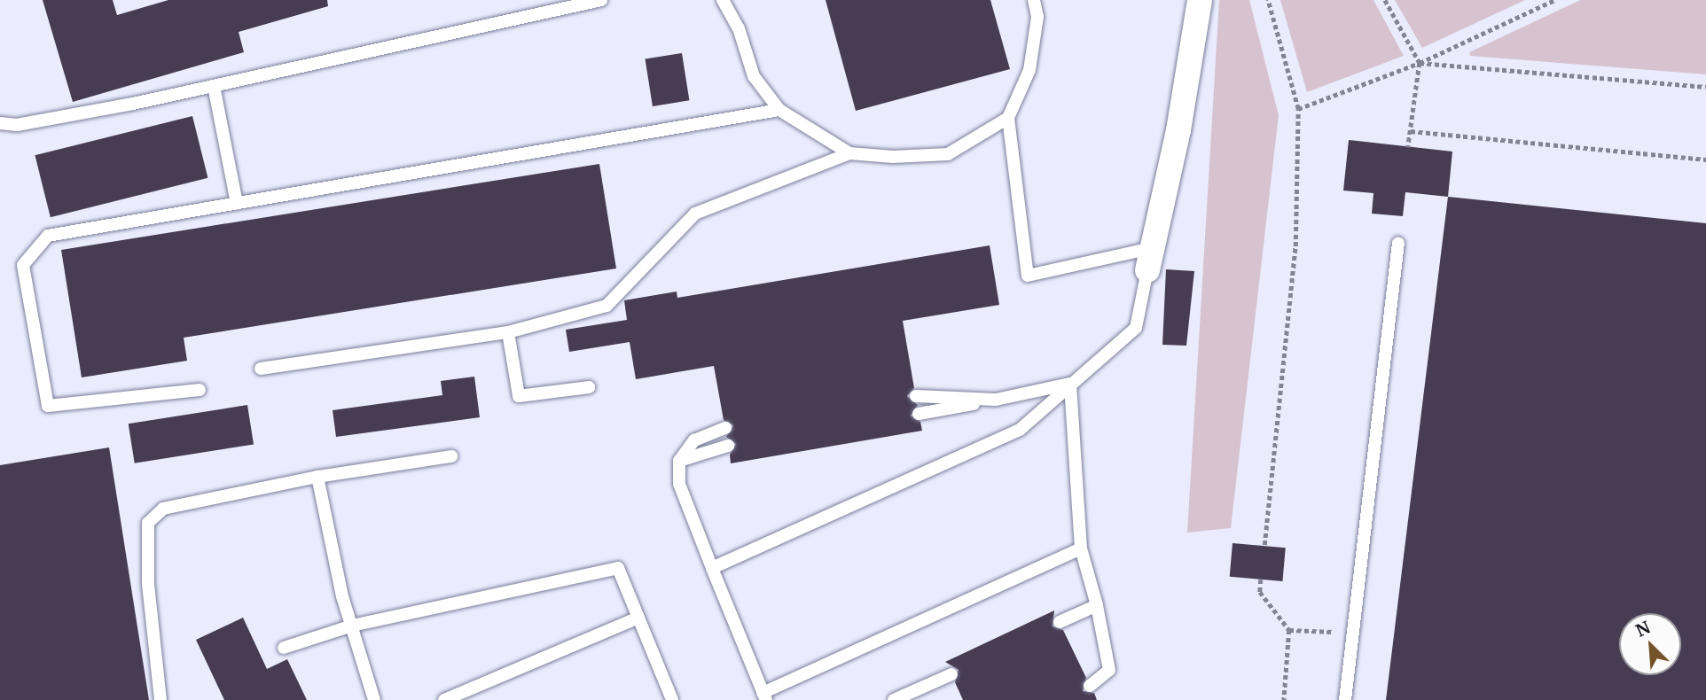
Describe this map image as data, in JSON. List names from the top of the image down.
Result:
{
  "north": "top left"
}
